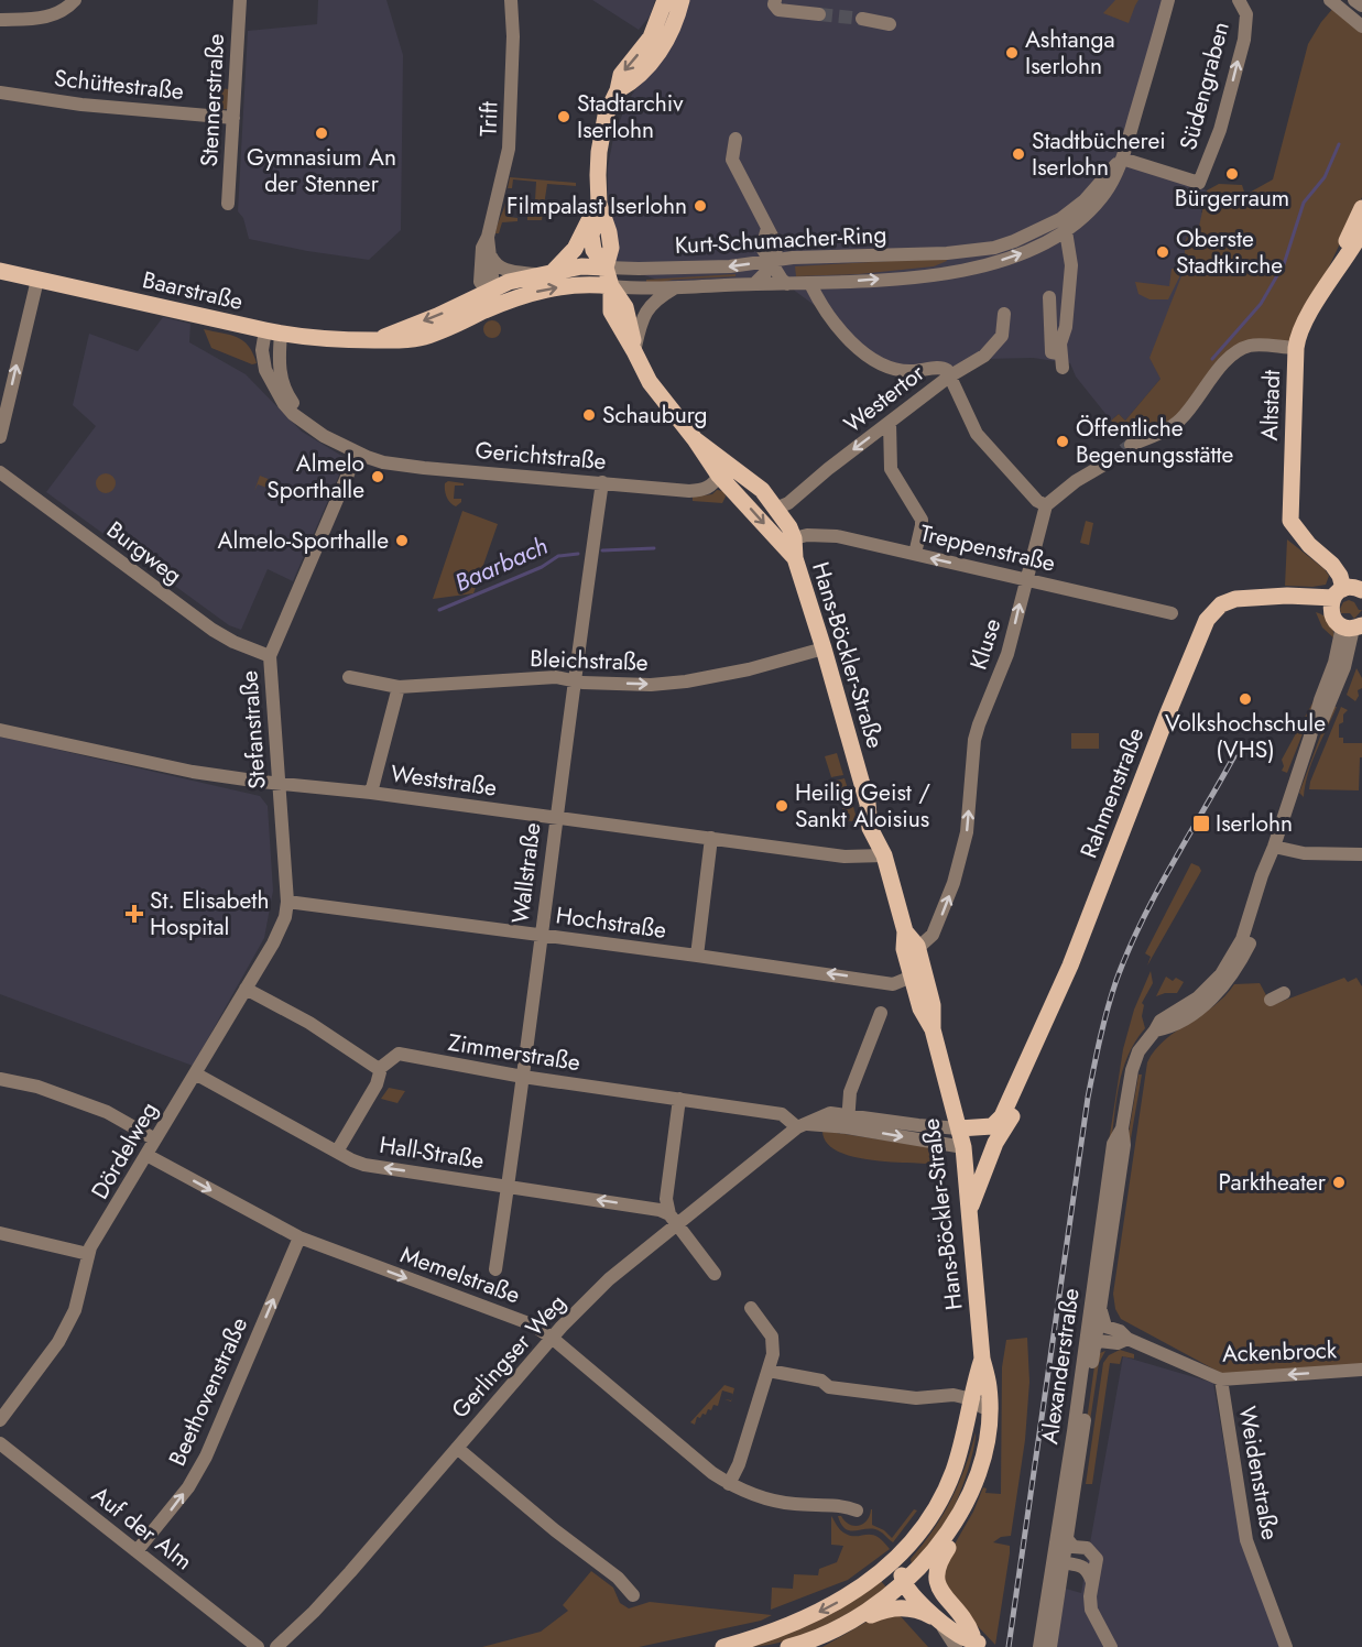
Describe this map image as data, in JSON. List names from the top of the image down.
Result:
{
  "streets": {
    "main road": [
      "Baarstraße",
      "Altstadt",
      "Hans-Böckler-Straße",
      "Rahmenstraße"
    ],
    "street": [
      "Schüttestraße",
      "Südengraben",
      "Stennerstraße",
      "Trift",
      "Kurt-Schumacher-Ring",
      "Westertor",
      "Gerichtstraße",
      "Treppenstraße",
      "Burgweg",
      "Kluse",
      "Bleichstraße",
      "Stefanstraße",
      "Weststraße",
      "Wallstraße",
      "Hochstraße",
      "Zimmerstraße",
      "Dördelweg",
      "Hall-Straße",
      "Memelstraße",
      "Ackenbrock",
      "Gerlingser Weg",
      "Alexanderstraße",
      "Beethovenstraße",
      "Weidenstraße",
      "Auf der Alm"
    ]
  },
  "crossings": [
    ["Schüttestraße", "Stennerstraße"],
    ["Südengraben", "Kurt-Schumacher-Ring"],
    ["Trift", "Baarstraße"],
    ["Kurt-Schumacher-Ring", "Baarstraße"],
    ["Kurt-Schumacher-Ring", "Hans-Böckler-Straße"],
    ["Baarstraße", "Gerichtstraße"],
    ["Baarstraße", "Hans-Böckler-Straße"],
    ["Westertor", "Hans-Böckler-Straße"],
    ["Altstadt", "Rahmenstraße"],
    ["Altstadt", "Alexanderstraße"],
    ["Gerichtstraße", "Hans-Böckler-Straße"],
    ["Gerichtstraße", "Stefanstraße"],
    ["Gerichtstraße", "Wallstraße"],
    ["Treppenstraße", "Kluse"],
    ["Treppenstraße", "Hans-Böckler-Straße"],
    ["Burgweg", "Stefanstraße"],
    ["Kluse", "Hans-Böckler-Straße"],
    ["Hans-Böckler-Straße", "Bleichstraße"],
    ["Hans-Böckler-Straße", "Weststraße"],
    ["Hans-Böckler-Straße", "Rahmenstraße"],
    ["Hans-Böckler-Straße", "Hochstraße"],
    ["Bleichstraße", "Wallstraße"],
    ["Stefanstraße", "Weststraße"],
    ["Stefanstraße", "Hochstraße"],
    ["Stefanstraße", "Dördelweg"],
    ["Weststraße", "Wallstraße"],
    ["Wallstraße", "Hochstraße"],
    ["Wallstraße", "Zimmerstraße"],
    ["Wallstraße", "Hall-Straße"],
    ["Hochstraße", "Dördelweg"],
    ["Zimmerstraße", "Dördelweg"],
    ["Zimmerstraße", "Gerlingser Weg"],
    ["Dördelweg", "Hall-Straße"],
    ["Dördelweg", "Memelstraße"],
    ["Hall-Straße", "Gerlingser Weg"],
    ["Memelstraße", "Gerlingser Weg"],
    ["Memelstraße", "Beethovenstraße"],
    ["Ackenbrock", "Alexanderstraße"],
    ["Ackenbrock", "Weidenstraße"],
    ["Beethovenstraße", "Auf der Alm"]
  ],
  "one_way": [
    "Westertor",
    "Kluse",
    "Bleichstraße",
    "Hall-Straße",
    "Memelstraße",
    "Ackenbrock",
    "Beethovenstraße"
  ],
  "water": ["Baarbach"],
  "places": {
    "other": [
      "Ashtanga Iserlohn",
      "Stadtarchiv Iserlohn",
      "Gymnasium An der Stenner",
      "Stadtbücherei Iserlohn",
      "Bürgerraum",
      "Filmpalast Iserlohn",
      "Oberste Stadtkirche",
      "Schauburg",
      "Öffentliche Begenungsstätte",
      "Almelo Sporthalle",
      "Almelo-Sporthalle",
      "Volkshochschule (VHS)",
      "Heilig Geist / Sankt Aloisius",
      "Parktheater"
    ],
    "transit": ["Iserlohn"],
    "health": ["St. Elisabeth Hospital"]
  }
}
